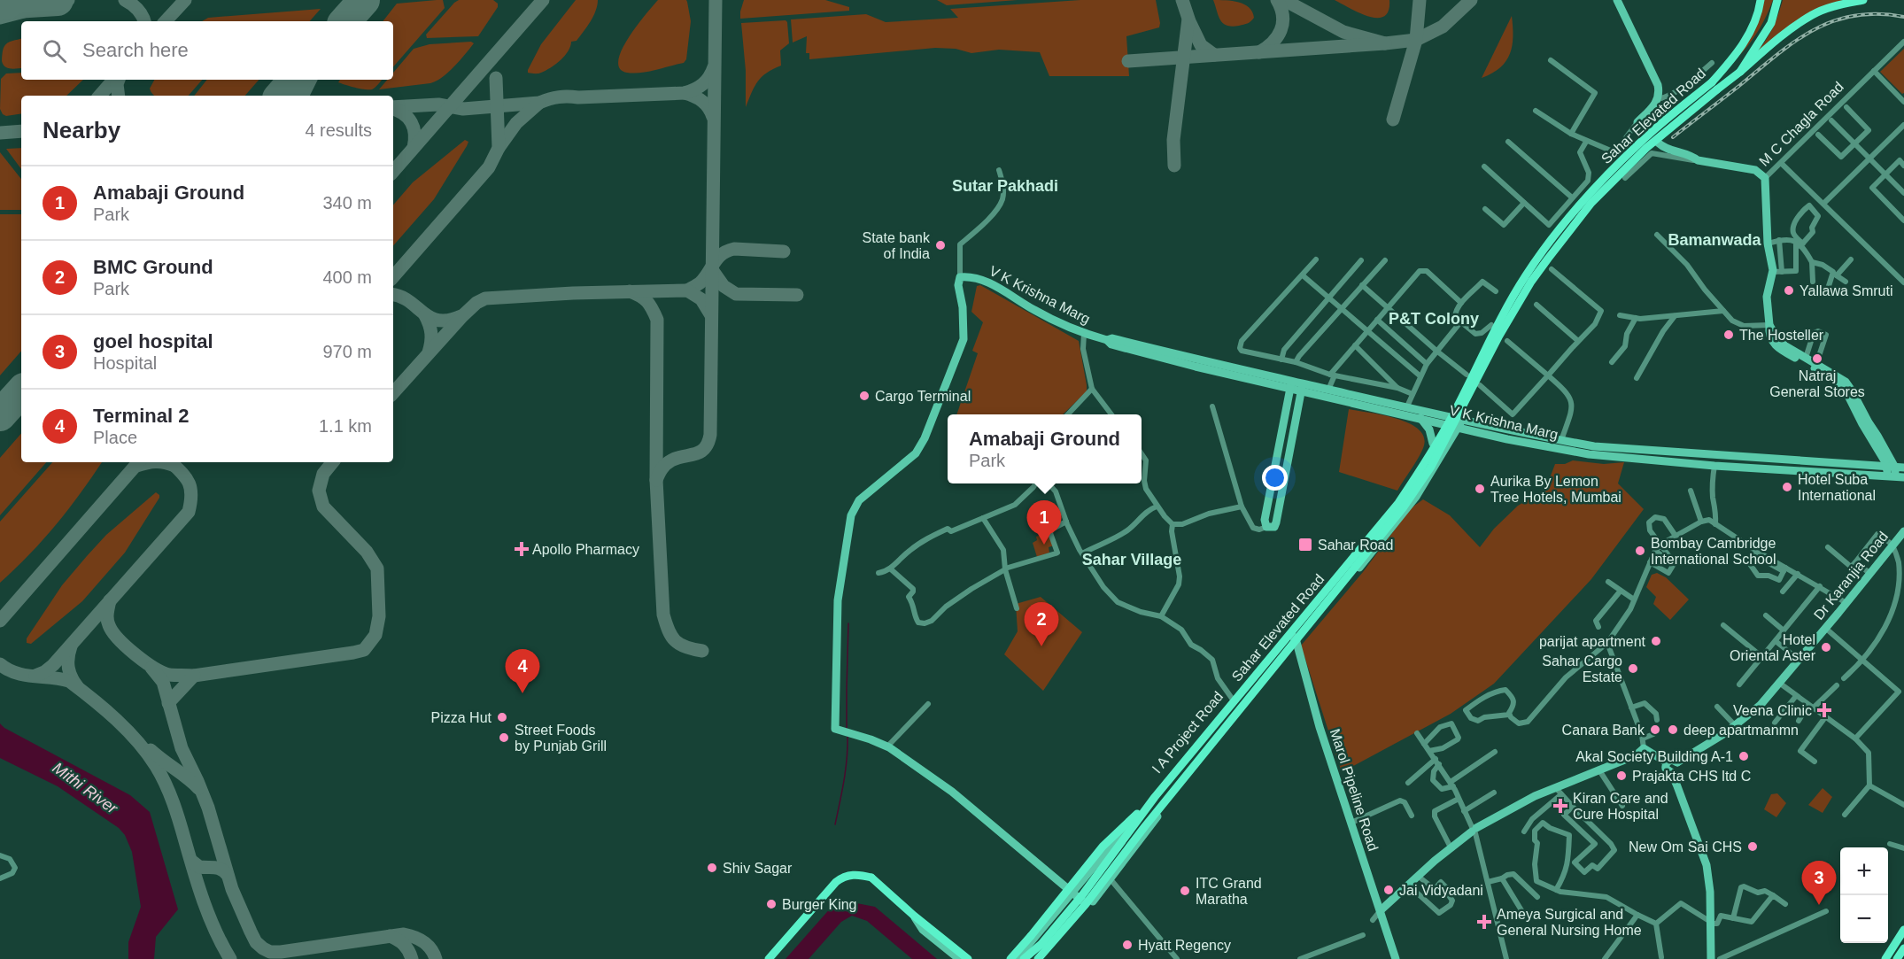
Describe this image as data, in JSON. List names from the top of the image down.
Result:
{
  "streets": {
    "main road": ["Sahar Elevated Road"],
    "street": [
      "M C Chagla Road",
      "V K Krishna Marg",
      "Dr Karanjia Road",
      "I A Project Road",
      "Marol Pipeline Road"
    ]
  },
  "crossings": [
    ["V K Krishna Marg", "I A Project Road"],
    ["I A Project Road", "Marol Pipeline Road"]
  ],
  "districts": [
    "Sutar Pakhadi",
    "Bamanwada",
    "P&T Colony",
    "Sahar Village"
  ],
  "water": ["Mithi River"],
  "places": {
    "other": [
      "State bank of India",
      "Yallawa Smruti",
      "The Hosteller",
      "Natraj General Stores",
      "Cargo Terminal",
      "Hotel Suba International",
      "Aurika By Lemon Tree Hotels, Mumbai",
      "Bombay Cambridge International School",
      "parijat apartment",
      "Hotel Oriental Aster",
      "Sahar Cargo Estate",
      "Pizza Hut",
      "Canara Bank",
      "deep apartmanmn",
      "Street Foods by Punjab Grill",
      "Akal Society Building A-1",
      "Prajakta CHS ltd C",
      "New Om Sai CHS",
      "Shiv Sagar",
      "Jai Vidyadani",
      "ITC Grand Maratha",
      "Burger King",
      "Hyatt Regency"
    ],
    "transit": ["Sahar Road"],
    "health": [
      "Apollo Pharmacy",
      "Veena Clinic",
      "Kiran Care and Cure Hospital",
      "Ameya Surgical and General Nursing Home"
    ]
  },
  "page": {
    "search": "Search here",
    "heading": ["Nearby", "4 results"],
    "list": [
      {
        "mark": "1",
        "name": "Amabaji Ground",
        "note": "Park",
        "value": "340 m"
      },
      {
        "mark": "2",
        "name": "BMC Ground",
        "note": "Park",
        "value": "400 m"
      },
      {
        "mark": "3",
        "name": "goel hospital",
        "note": "Hospital",
        "value": "970 m"
      },
      {
        "mark": "4",
        "name": "Terminal 2",
        "note": "Place",
        "value": "1.1 km"
      }
    ],
    "popup": ["Amabaji Ground", "Park"],
    "pins": [
      "1",
      "2",
      "4",
      "3"
    ],
    "map_buttons": ["+", "−"]
  }
}
